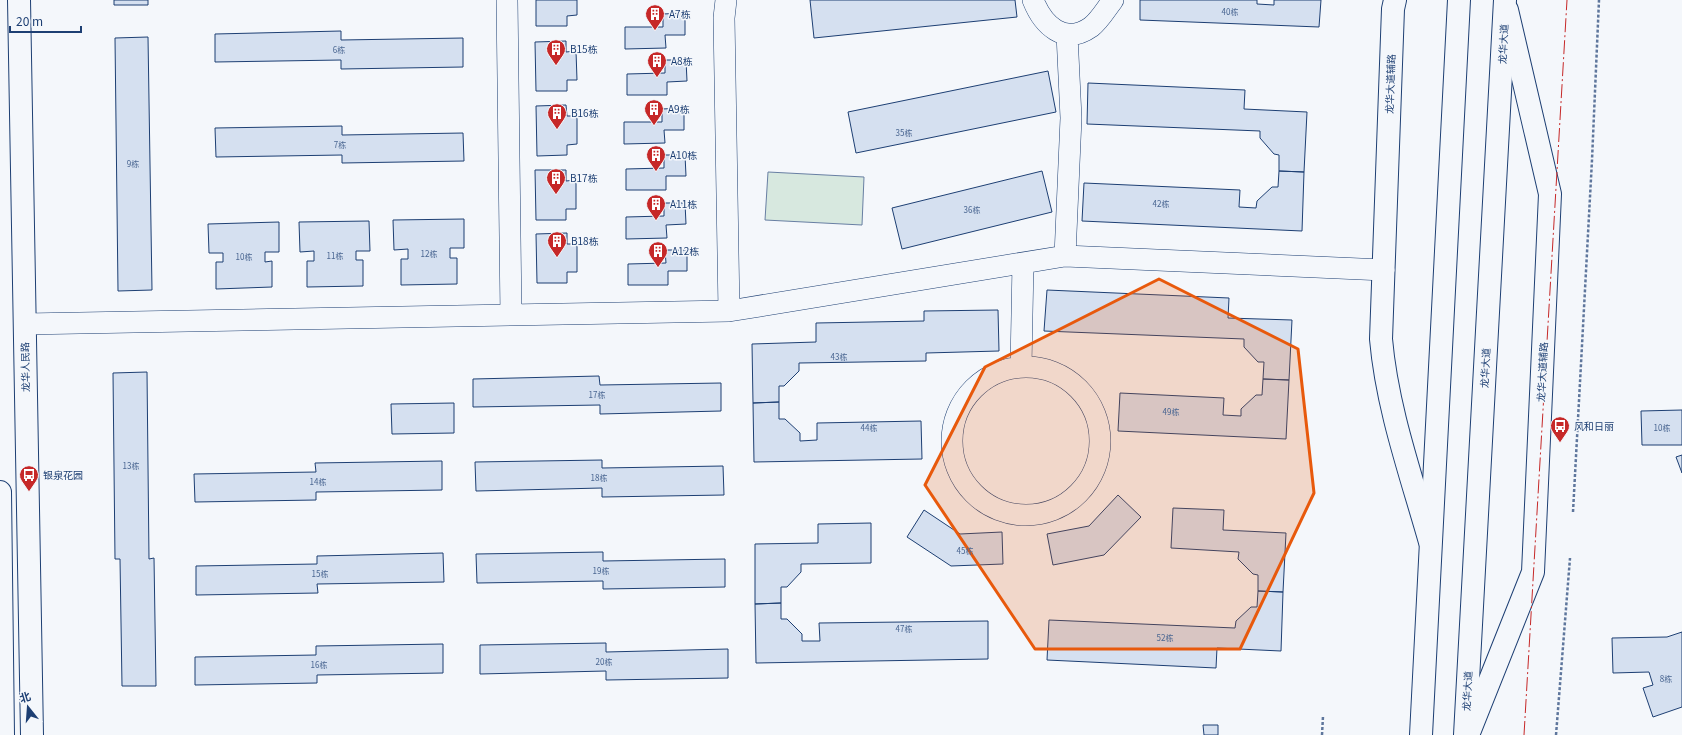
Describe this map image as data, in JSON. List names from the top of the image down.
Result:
{
  "streets": {
    "main road": ["龙华大道", "龙华大道辅路", "龙华人民路"]
  },
  "crossings": [
    ["龙华大道", "龙华大道辅路"]
  ],
  "places": {
    "building": [
      "A7栋",
      "B15栋",
      "A8栋",
      "A9栋",
      "B16栋",
      "A10栋",
      "B17栋",
      "A11栋",
      "B18栋",
      "A12栋"
    ],
    "bus stop": ["风和日丽", "银泉花园"]
  },
  "house_numbers": [
    "40栋",
    "6栋",
    "35栋",
    "7栋",
    "9栋",
    "42栋",
    "36栋",
    "12栋",
    "11栋",
    "10栋",
    "43栋",
    "17栋",
    "49栋",
    "44栋",
    "10栋",
    "13栋",
    "18栋",
    "14栋",
    "45栋",
    "19栋",
    "15栋",
    "47栋",
    "52栋",
    "20栋",
    "16栋",
    "8栋"
  ],
  "scale_bar": "20 m",
  "north": "top"
}
